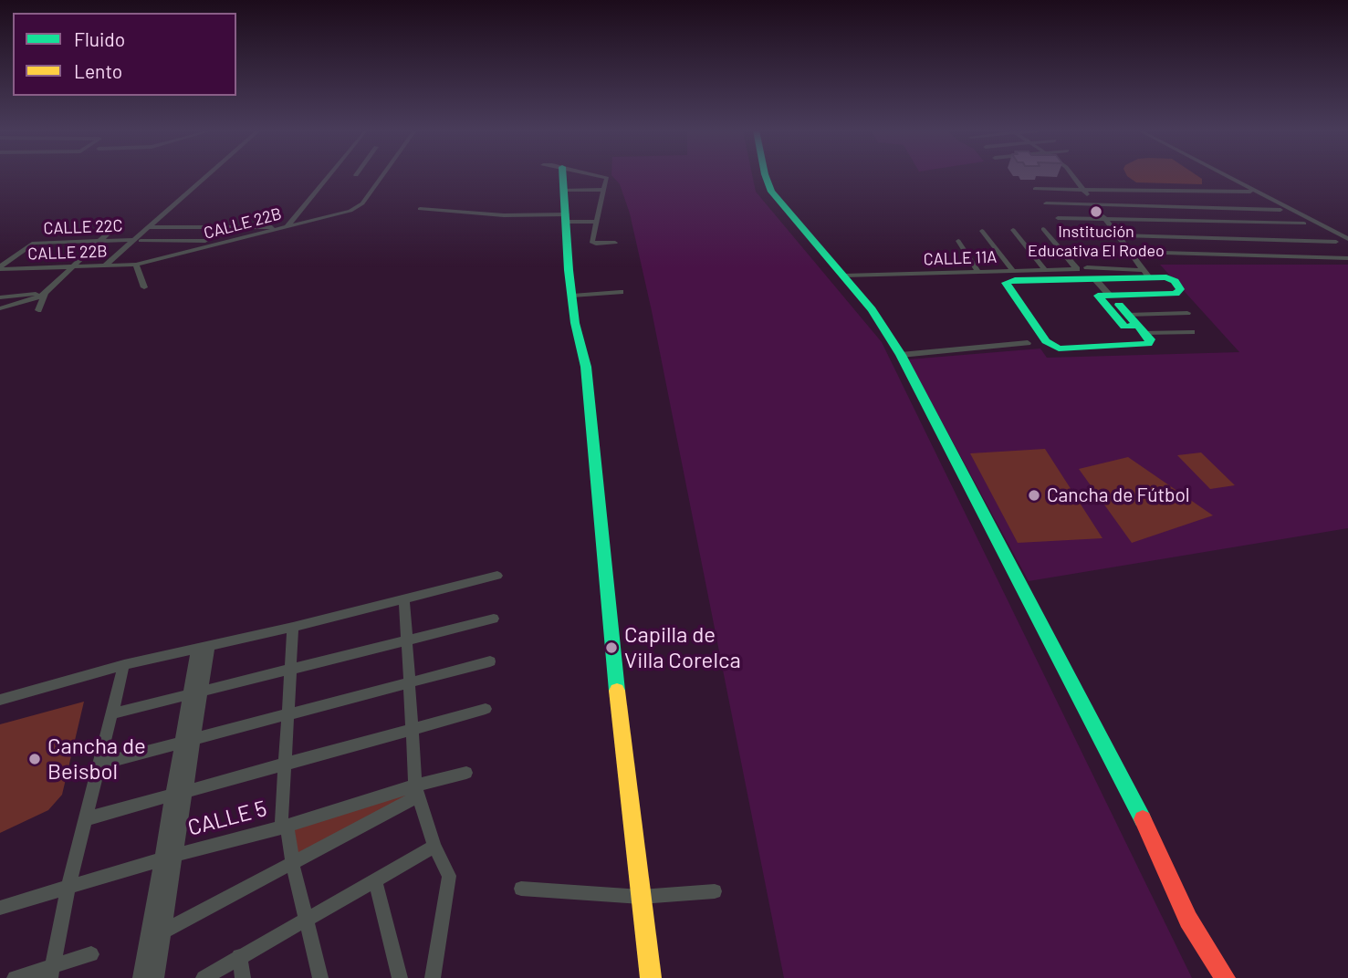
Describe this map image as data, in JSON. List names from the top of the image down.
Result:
{
  "streets": {
    "street": [
      "CALLE 22B",
      "CALLE 22C",
      "CALLE 11A",
      "CALLE 5"
    ]
  },
  "crossings": [
    ["CALLE 22B", "CALLE 22C"]
  ],
  "places": [
    "Institución Educativa El Rodeo",
    "Cancha de Fútbol",
    "Capilla de Villa Corelca",
    "Cancha de Beisbol"
  ],
  "legend": ["Fluido", "Lento"]
}
